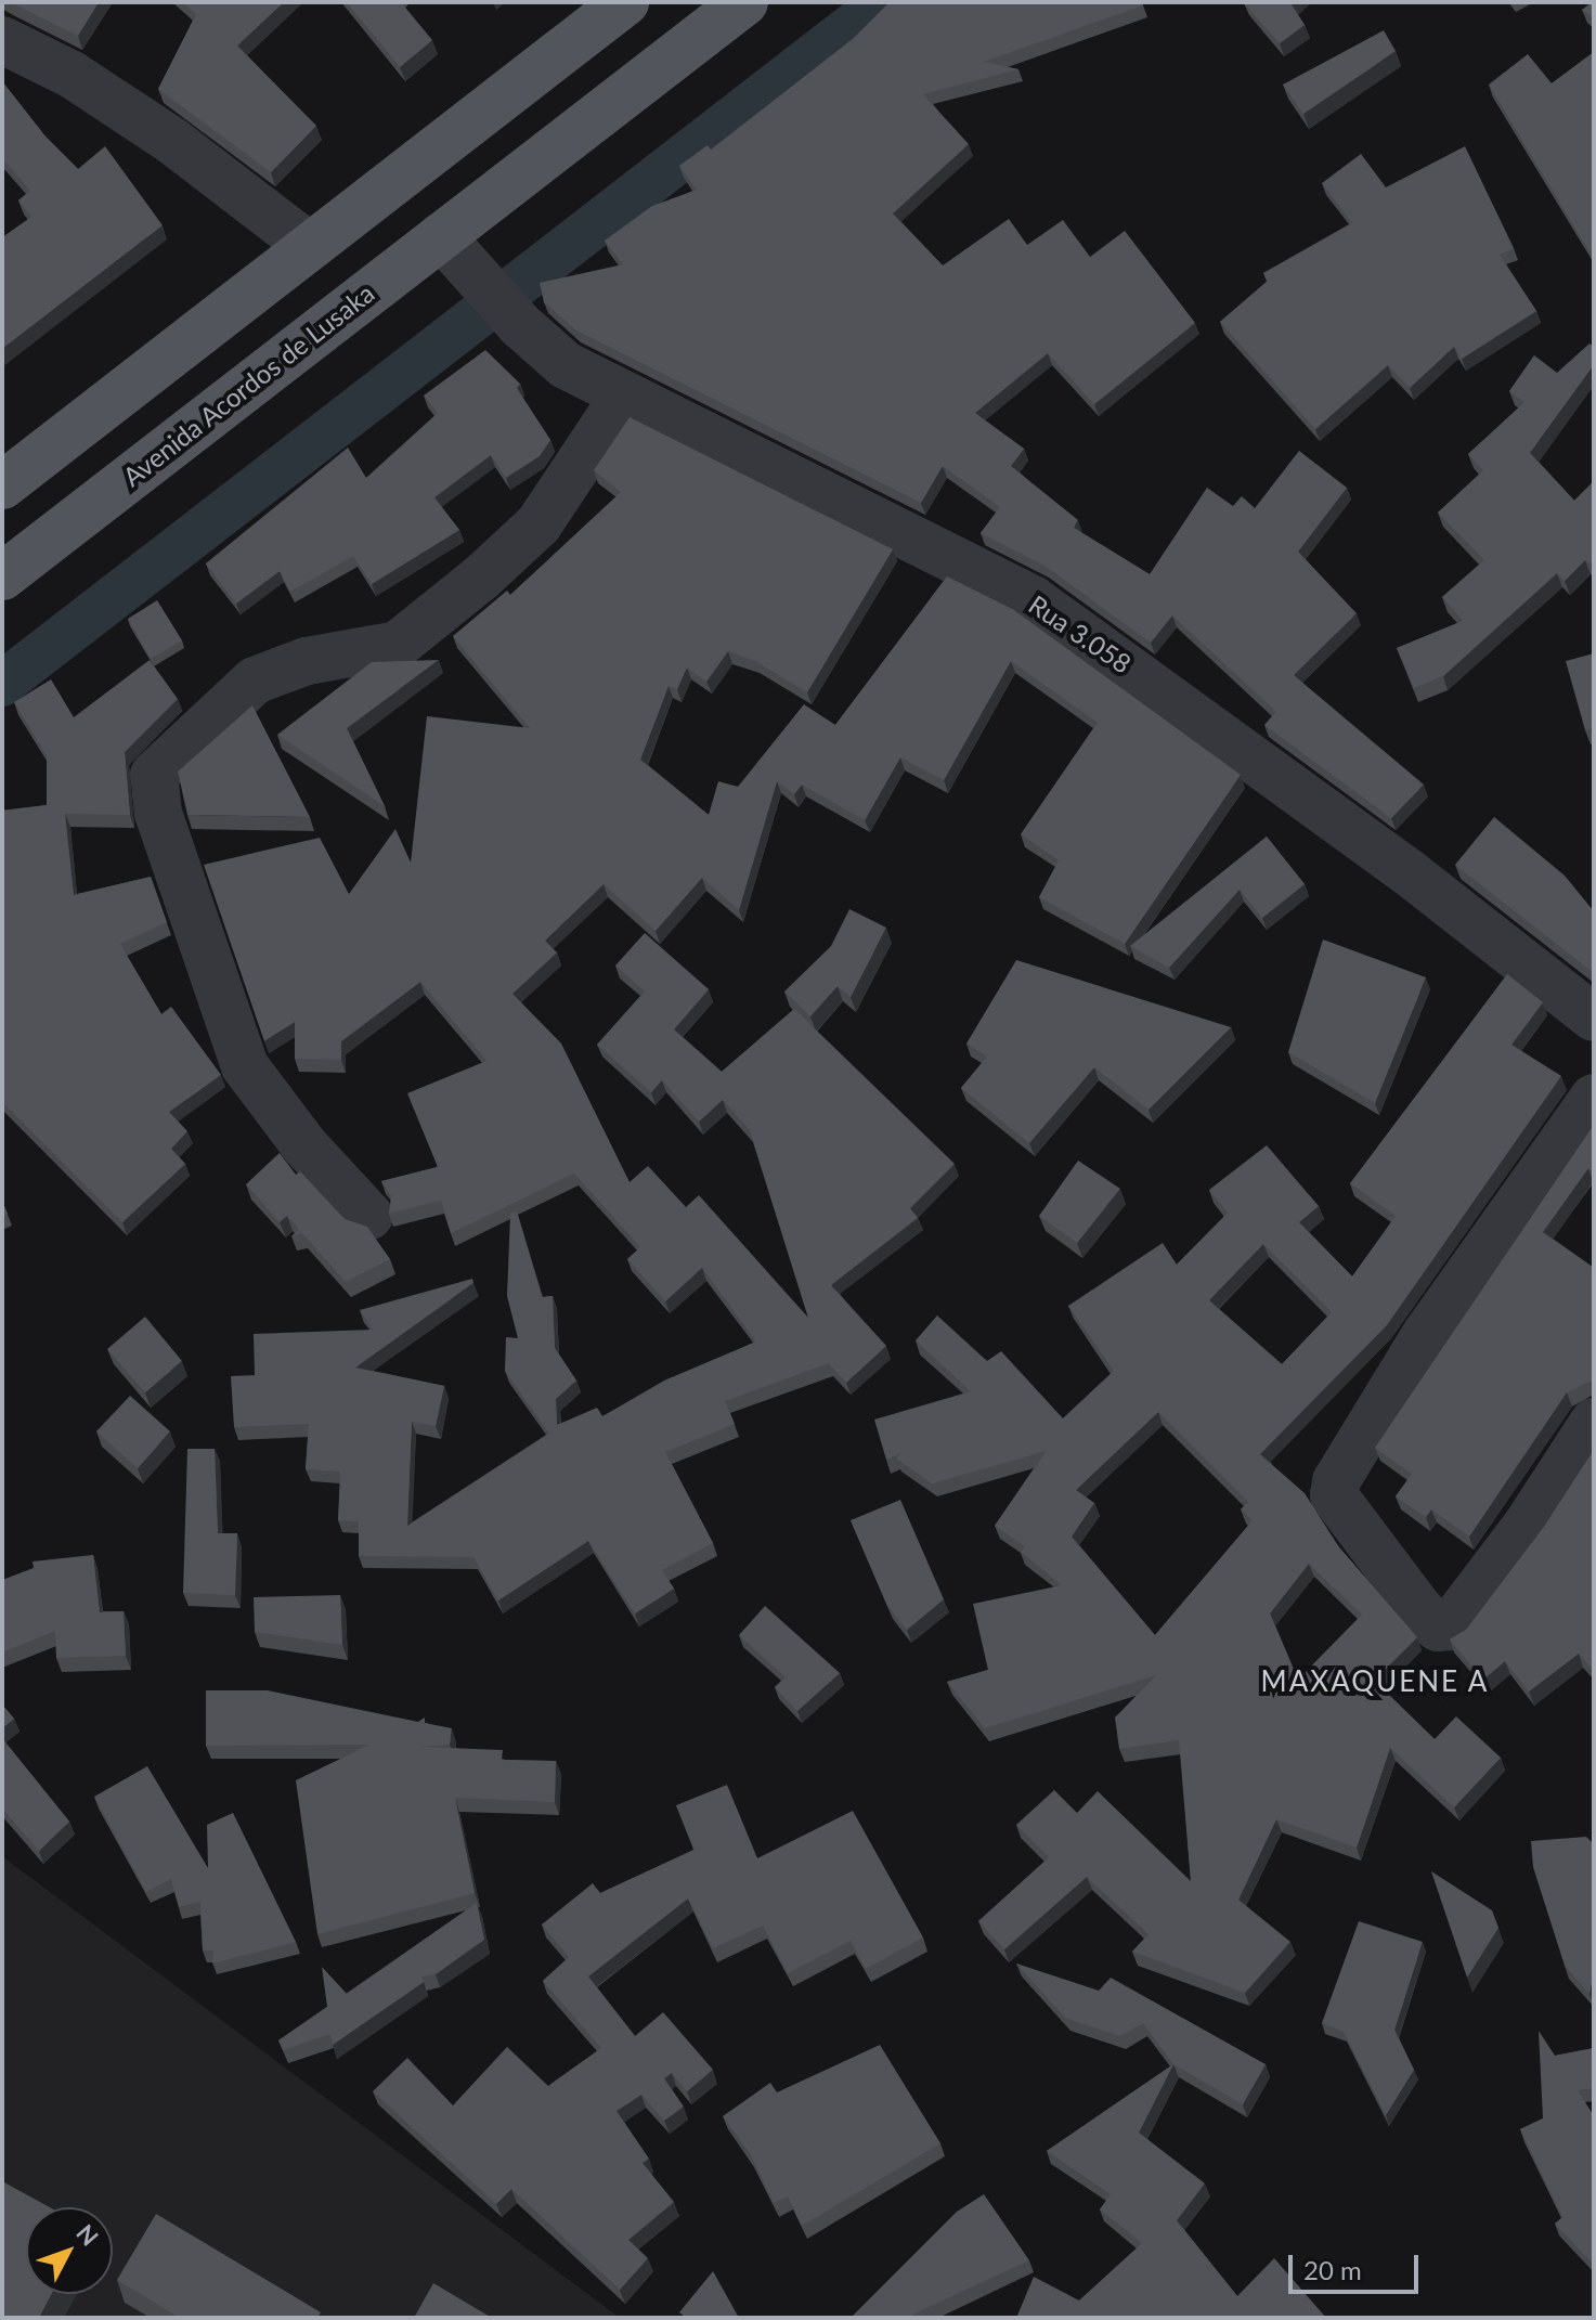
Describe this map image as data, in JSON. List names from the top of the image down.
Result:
{
  "streets": {
    "main road": ["Avenida Acordos de Lusaka"],
    "street": ["Rua 3.058"]
  },
  "crossings": [
    ["Avenida Acordos de Lusaka", "Rua 3.058"]
  ],
  "districts": ["MAXAQUENE A"],
  "scale_bar": "20 m",
  "north": "top right"
}
